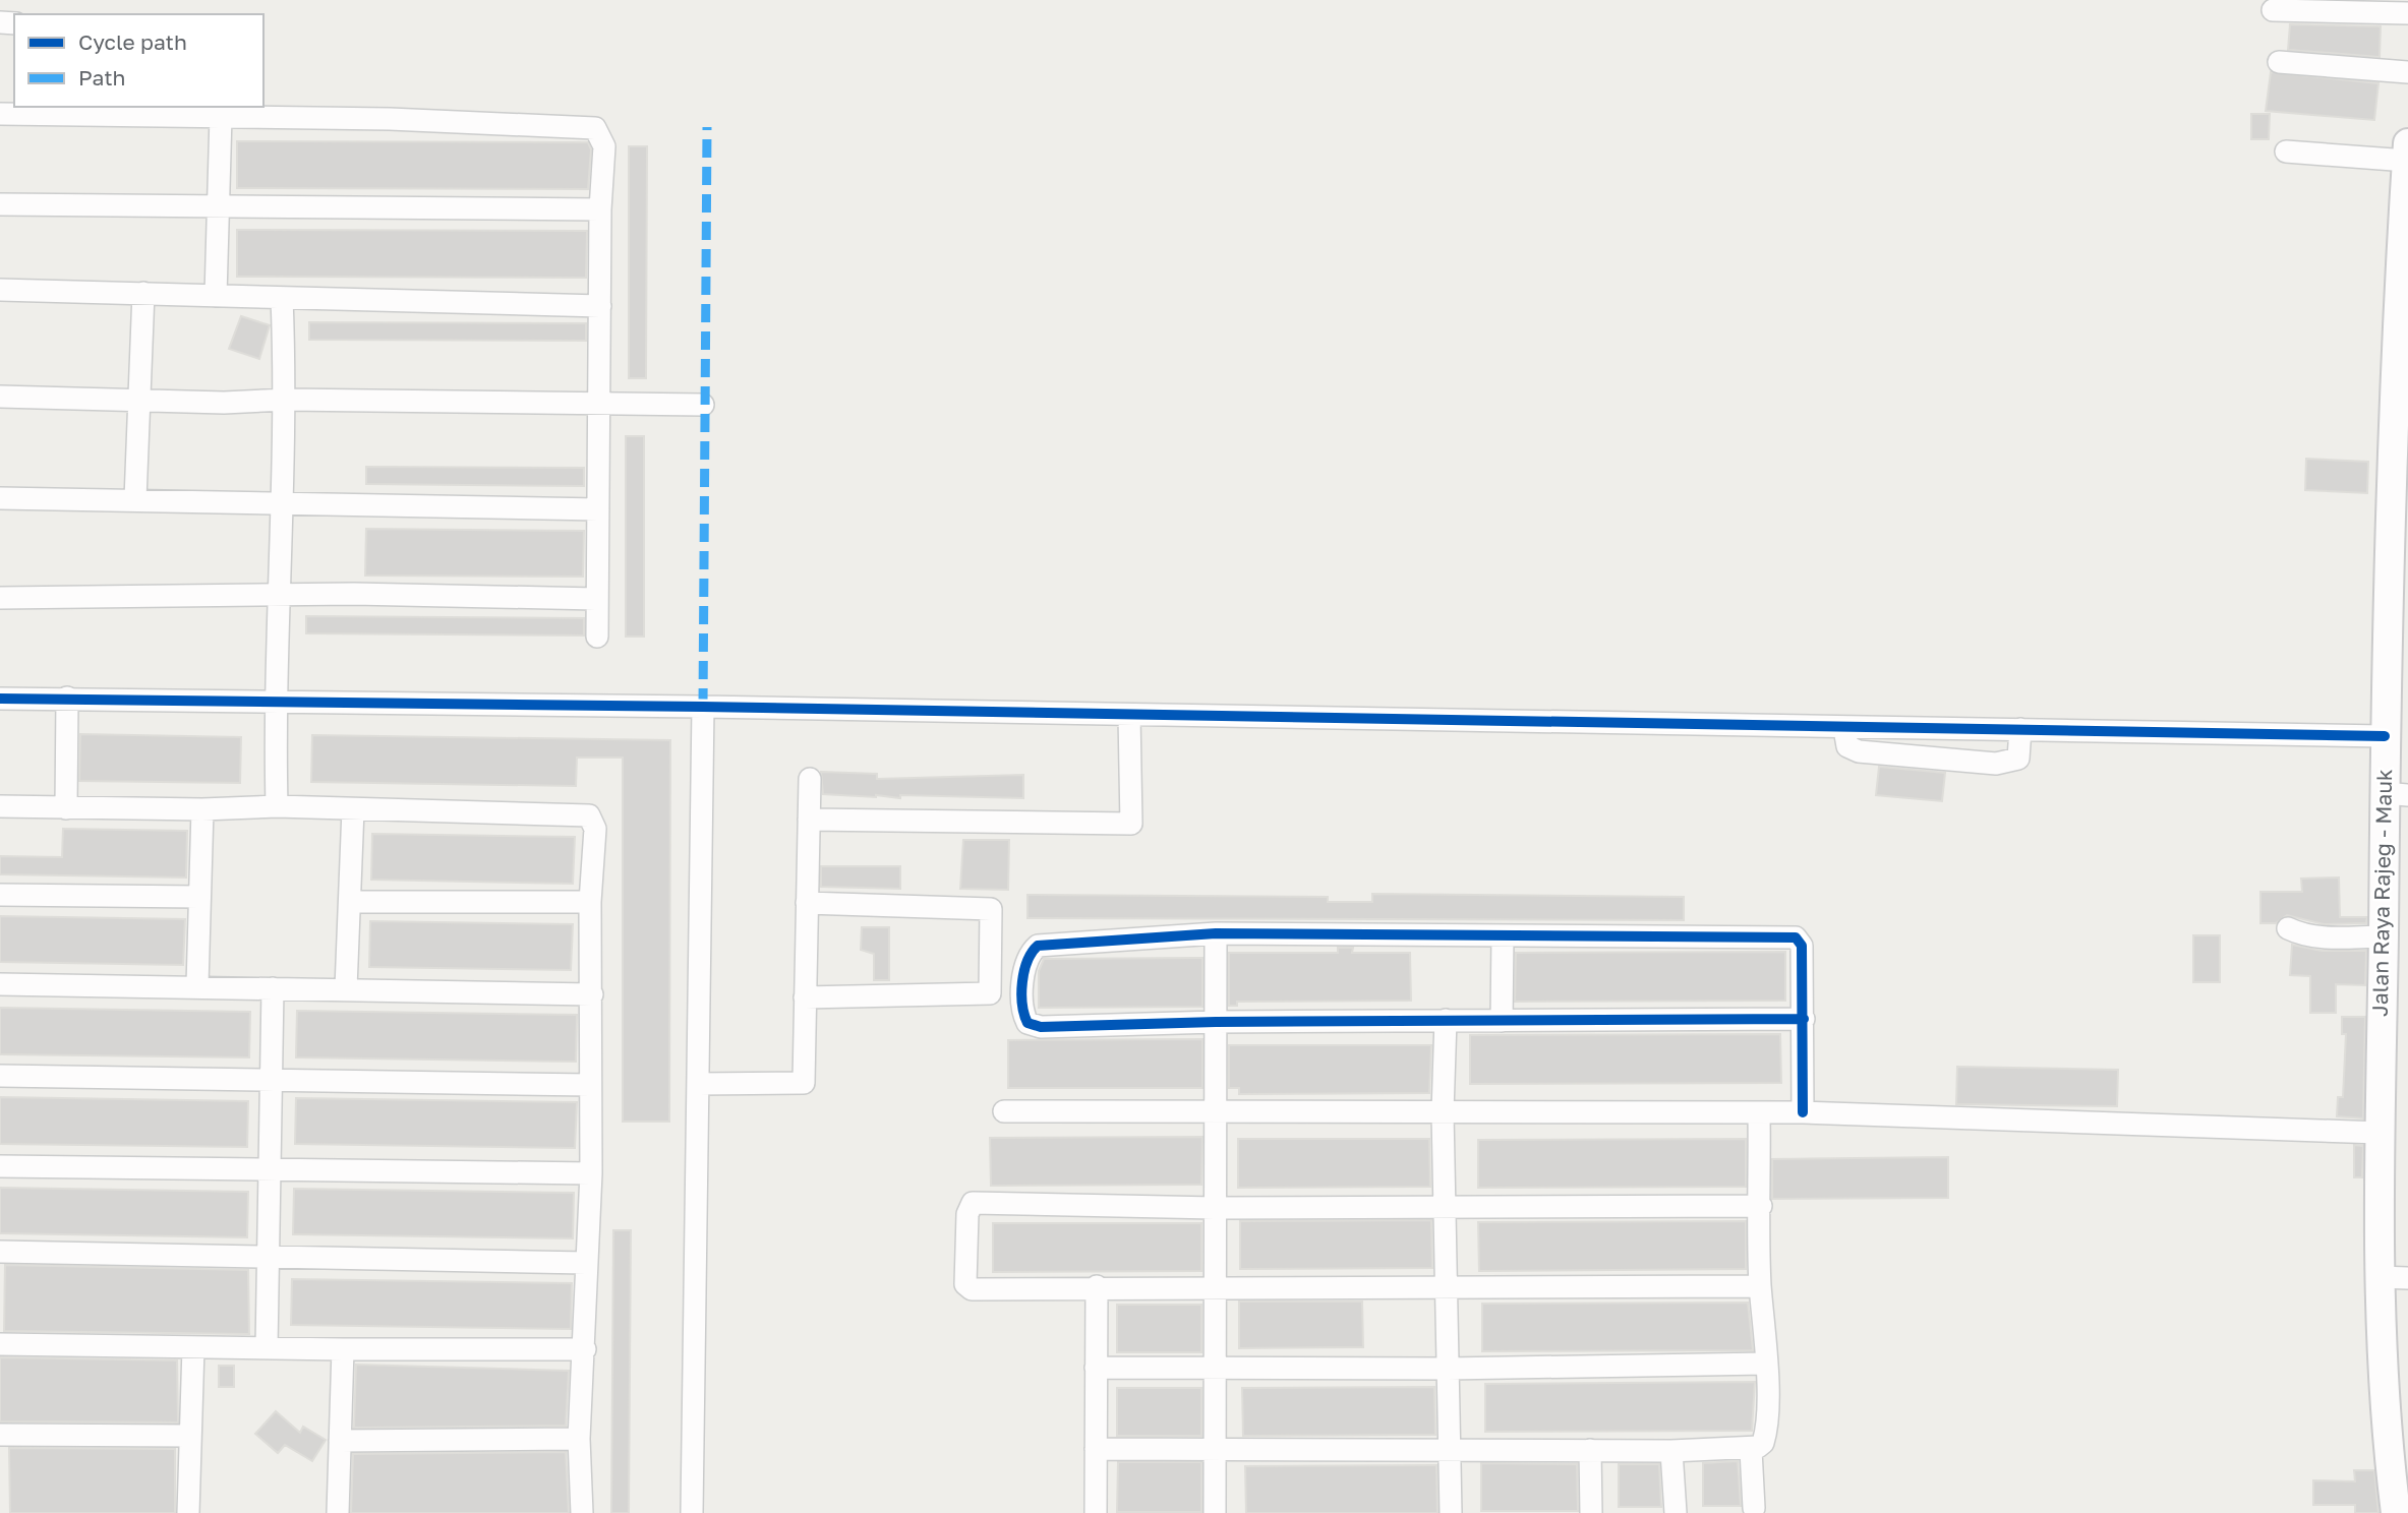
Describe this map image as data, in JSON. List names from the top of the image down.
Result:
{
  "streets": {
    "main road": ["Jalan Raya Rajeg - Mauk"]
  },
  "legend": ["Cycle path", "Path"]
}
